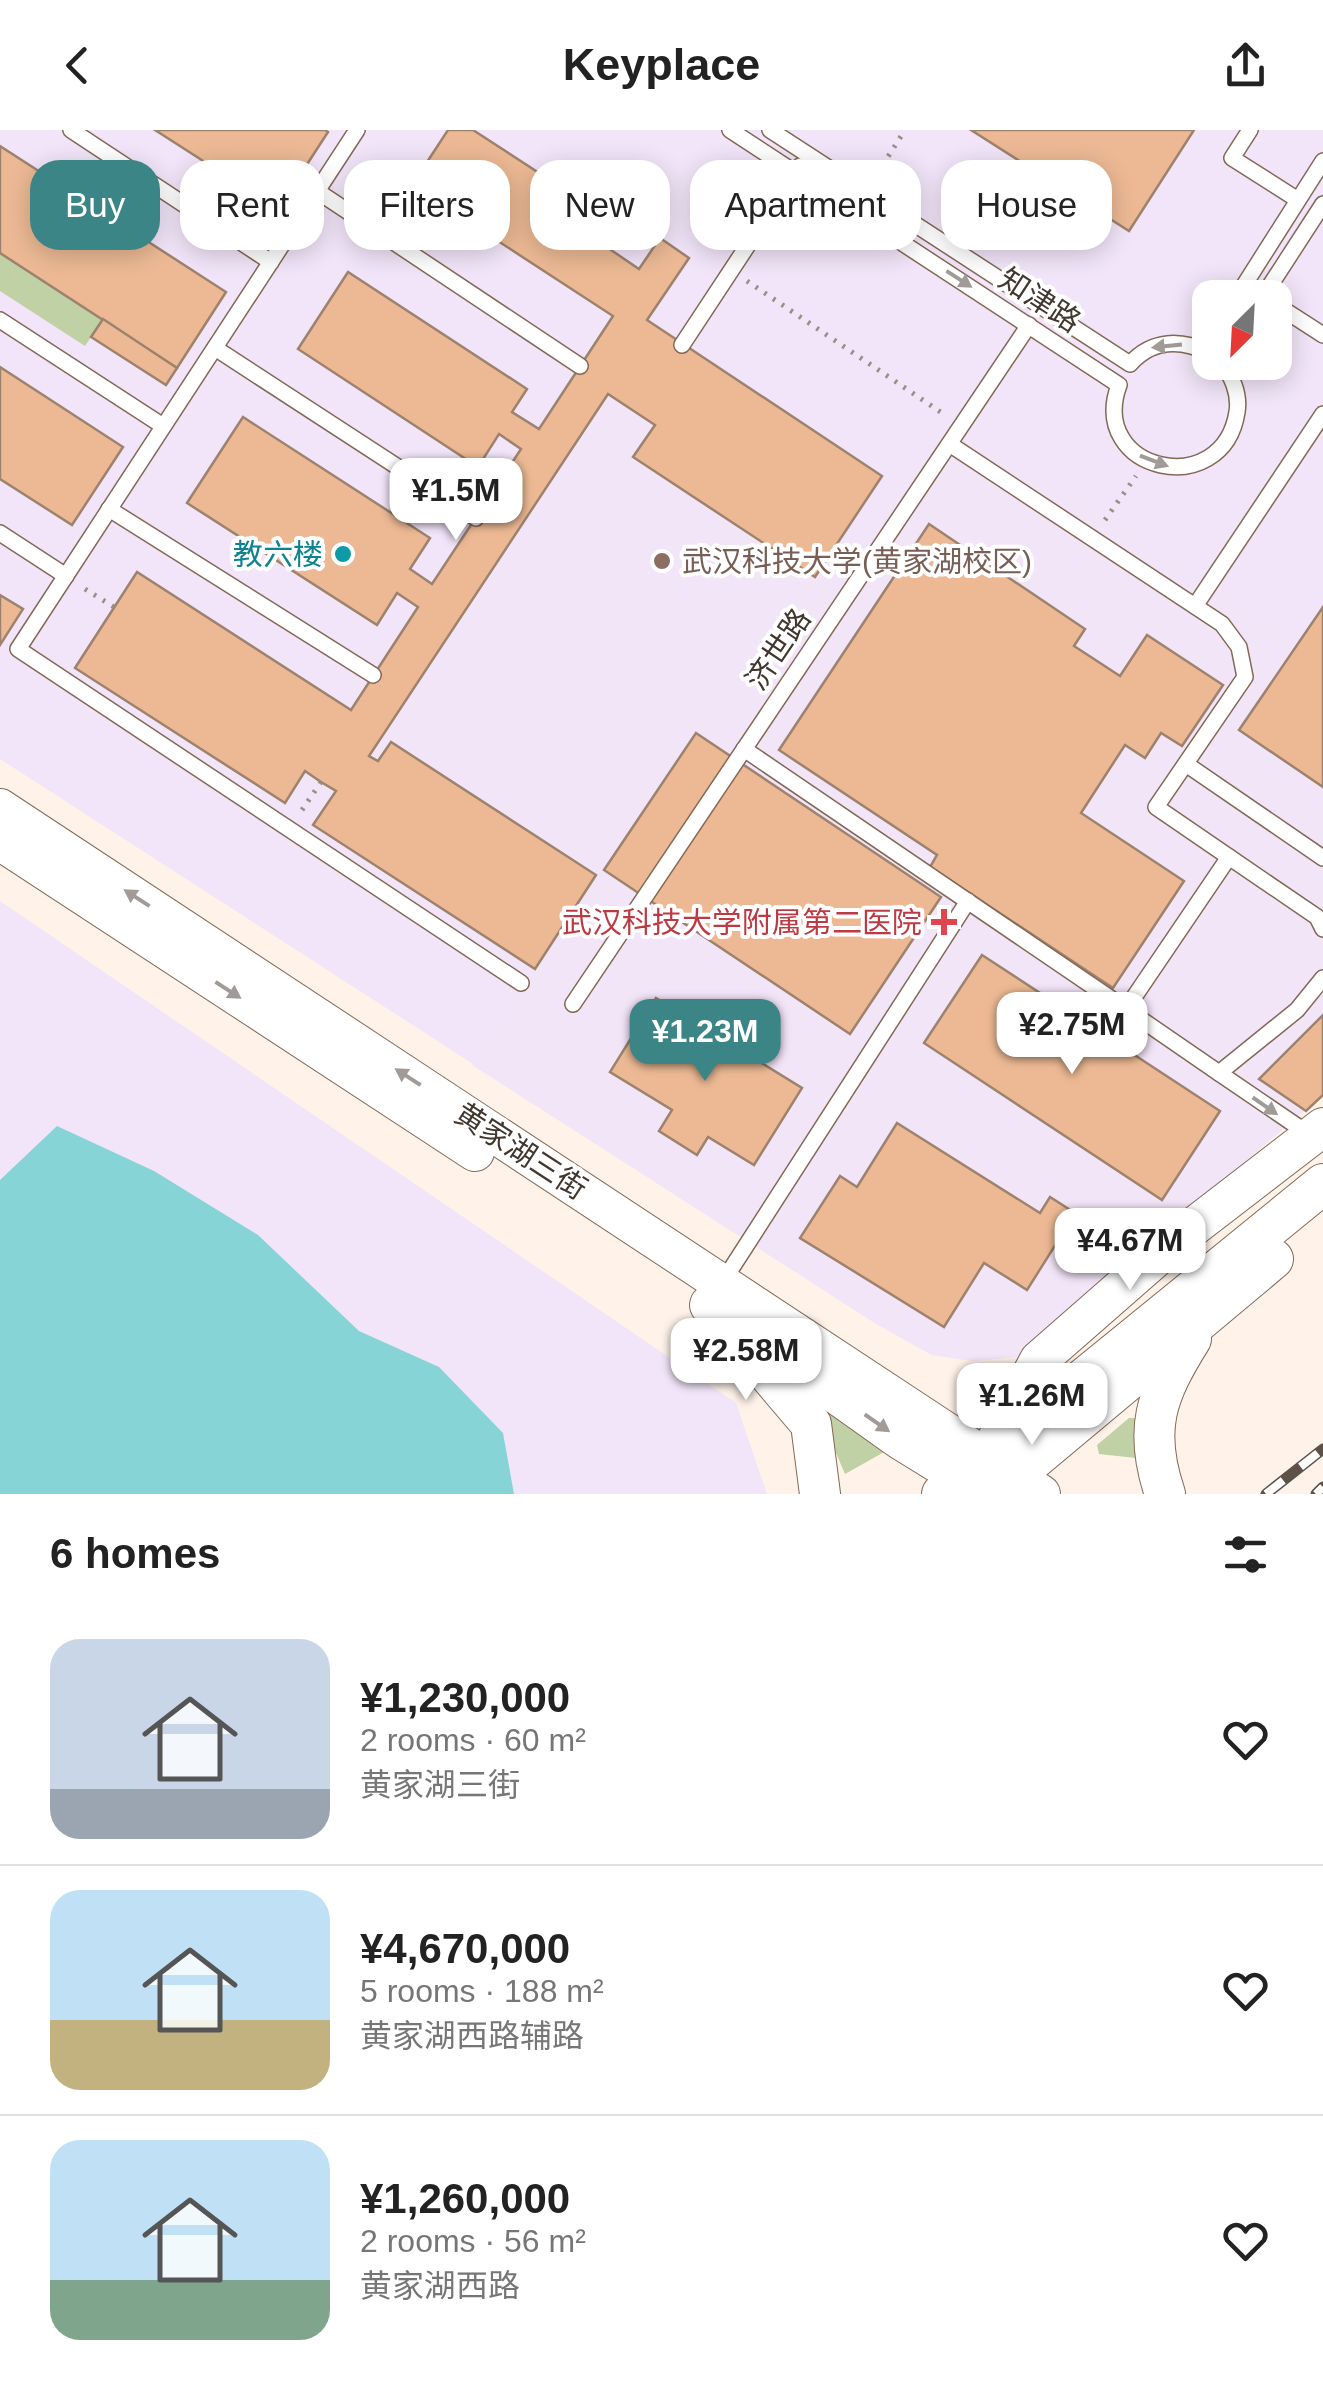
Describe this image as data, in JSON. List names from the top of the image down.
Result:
{
  "streets": {
    "street": ["黄家湖三街"],
    "lane": ["知津路", "济世路"]
  },
  "crossings": [
    ["知津路", "济世路"]
  ],
  "places": {
    "other": ["教六楼", "武汉科技大学(黄家湖校区)"],
    "health": ["武汉科技大学附属第二医院"]
  },
  "north": "bottom left",
  "page": {
    "header": "Keyplace",
    "chip": [
      "Buy",
      "Rent",
      "Filters",
      "New",
      "Apartment",
      "House"
    ],
    "price": [
      "¥1.5M",
      "¥2.75M",
      "¥1.23M",
      "¥4.67M",
      "¥2.58M",
      "¥1.26M"
    ],
    "heading": "6 homes",
    "list": [
      {
        "name": "¥1,230,000",
        "note": "2 rooms · 60 m² · 黄家湖三街"
      },
      {
        "name": "¥4,670,000",
        "note": "5 rooms · 188 m² · 黄家湖西路辅路"
      },
      {
        "name": "¥1,260,000",
        "note": "2 rooms · 56 m² · 黄家湖西路"
      }
    ]
  }
}
